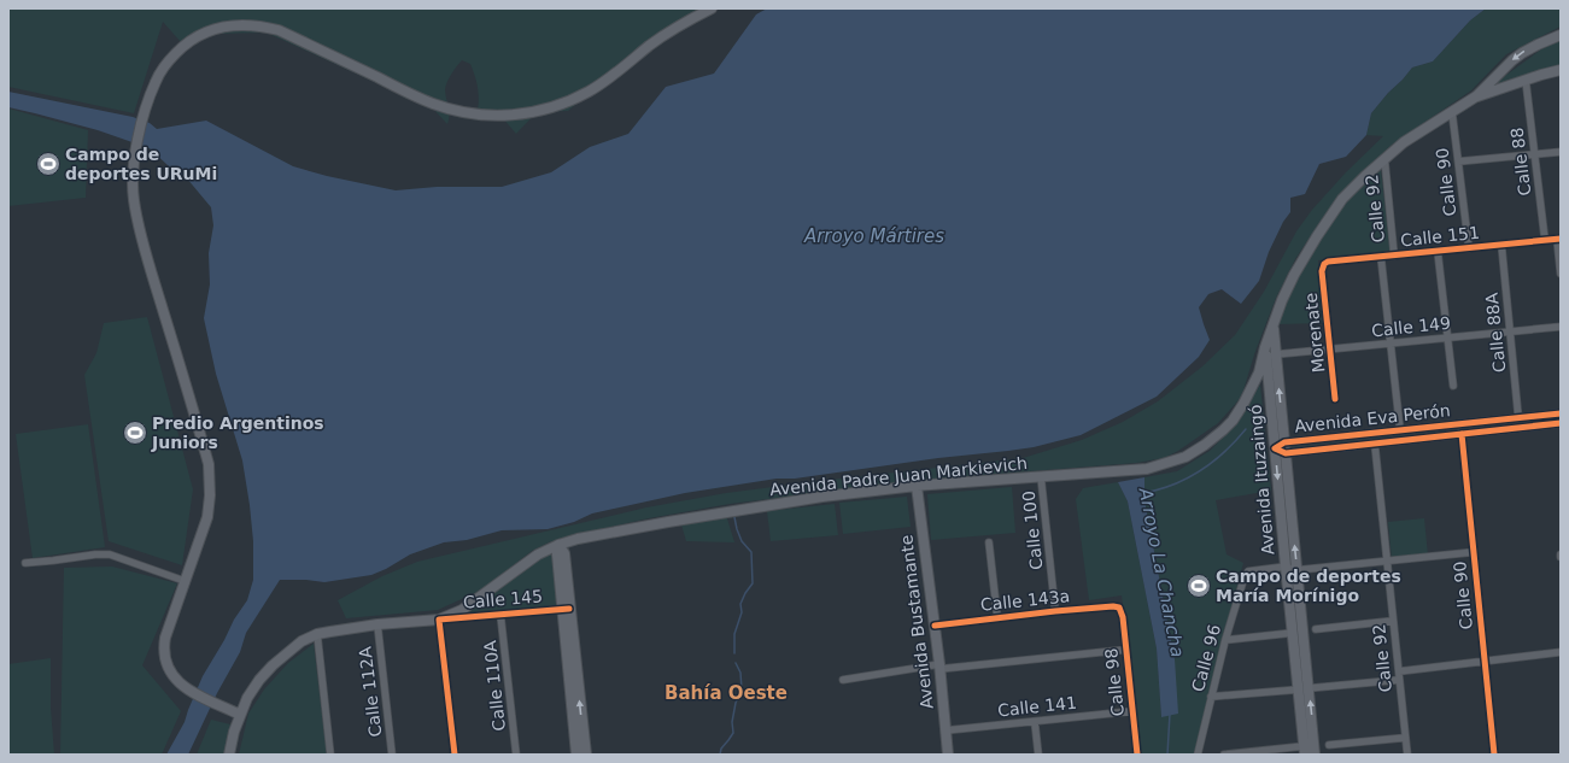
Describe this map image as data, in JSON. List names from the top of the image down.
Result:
{
  "streets": {
    "main road": ["Avenida Padre Juan Markievich", "Avenida Ituzaingó", "Avenida Bustamante"],
    "street": [
      "Calle 88",
      "Calle 90",
      "Calle 92",
      "Calle 151",
      "Calle 149",
      "Morenate",
      "Calle 88A",
      "Avenida Eva Perón",
      "Calle 100",
      "Calle 145",
      "Calle 143a",
      "Calle 96",
      "Calle 98",
      "Calle 110A",
      "Calle 112A",
      "Calle 141"
    ]
  },
  "crossings": [
    ["Calle 88", "Calle 151"],
    ["Calle 88", "Avenida Padre Juan Markievich"],
    ["Calle 90", "Calle 151"],
    ["Calle 90", "Avenida Eva Perón"],
    ["Calle 90", "Avenida Padre Juan Markievich"],
    ["Calle 92", "Calle 151"],
    ["Calle 92", "Calle 149"],
    ["Calle 92", "Avenida Eva Perón"],
    ["Calle 92", "Avenida Padre Juan Markievich"],
    ["Calle 151", "Morenate"],
    ["Calle 151", "Calle 88A"],
    ["Calle 149", "Morenate"],
    ["Calle 149", "Calle 88A"],
    ["Calle 149", "Avenida Ituzaingó"],
    ["Calle 88A", "Avenida Eva Perón"],
    ["Avenida Eva Perón", "Avenida Ituzaingó"],
    ["Avenida Padre Juan Markievich", "Avenida Ituzaingó"],
    ["Avenida Padre Juan Markievich", "Calle 100"],
    ["Avenida Padre Juan Markievich", "Calle 145"],
    ["Avenida Padre Juan Markievich", "Avenida Bustamante"],
    ["Avenida Padre Juan Markievich", "Calle 112A"],
    ["Avenida Ituzaingó", "Calle 96"],
    ["Calle 100", "Calle 143a"],
    ["Calle 145", "Calle 110A"],
    ["Calle 143a", "Avenida Bustamante"],
    ["Calle 143a", "Calle 98"],
    ["Avenida Bustamante", "Calle 141"],
    ["Calle 98", "Calle 141"]
  ],
  "districts": ["Bahía Oeste"],
  "water": ["Arroyo Mártires", "Arroyo La Chancha"],
  "places": {
    "sports": ["Campo de deportes URuMi", "Predio Argentinos Juniors", "Campo de deportes María Morínigo"]
  }
}
